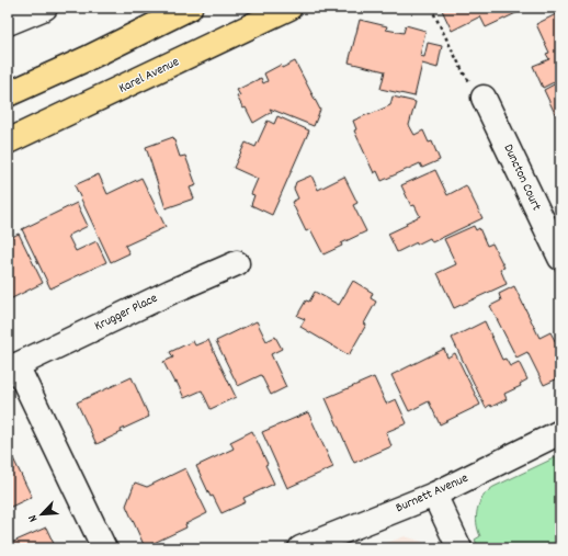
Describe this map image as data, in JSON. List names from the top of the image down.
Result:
{
  "streets": {
    "main road": ["Karel Avenue"],
    "street": ["Duncton Court", "Krugger Place", "Burnett Avenue"]
  },
  "north": "bottom left"
}
